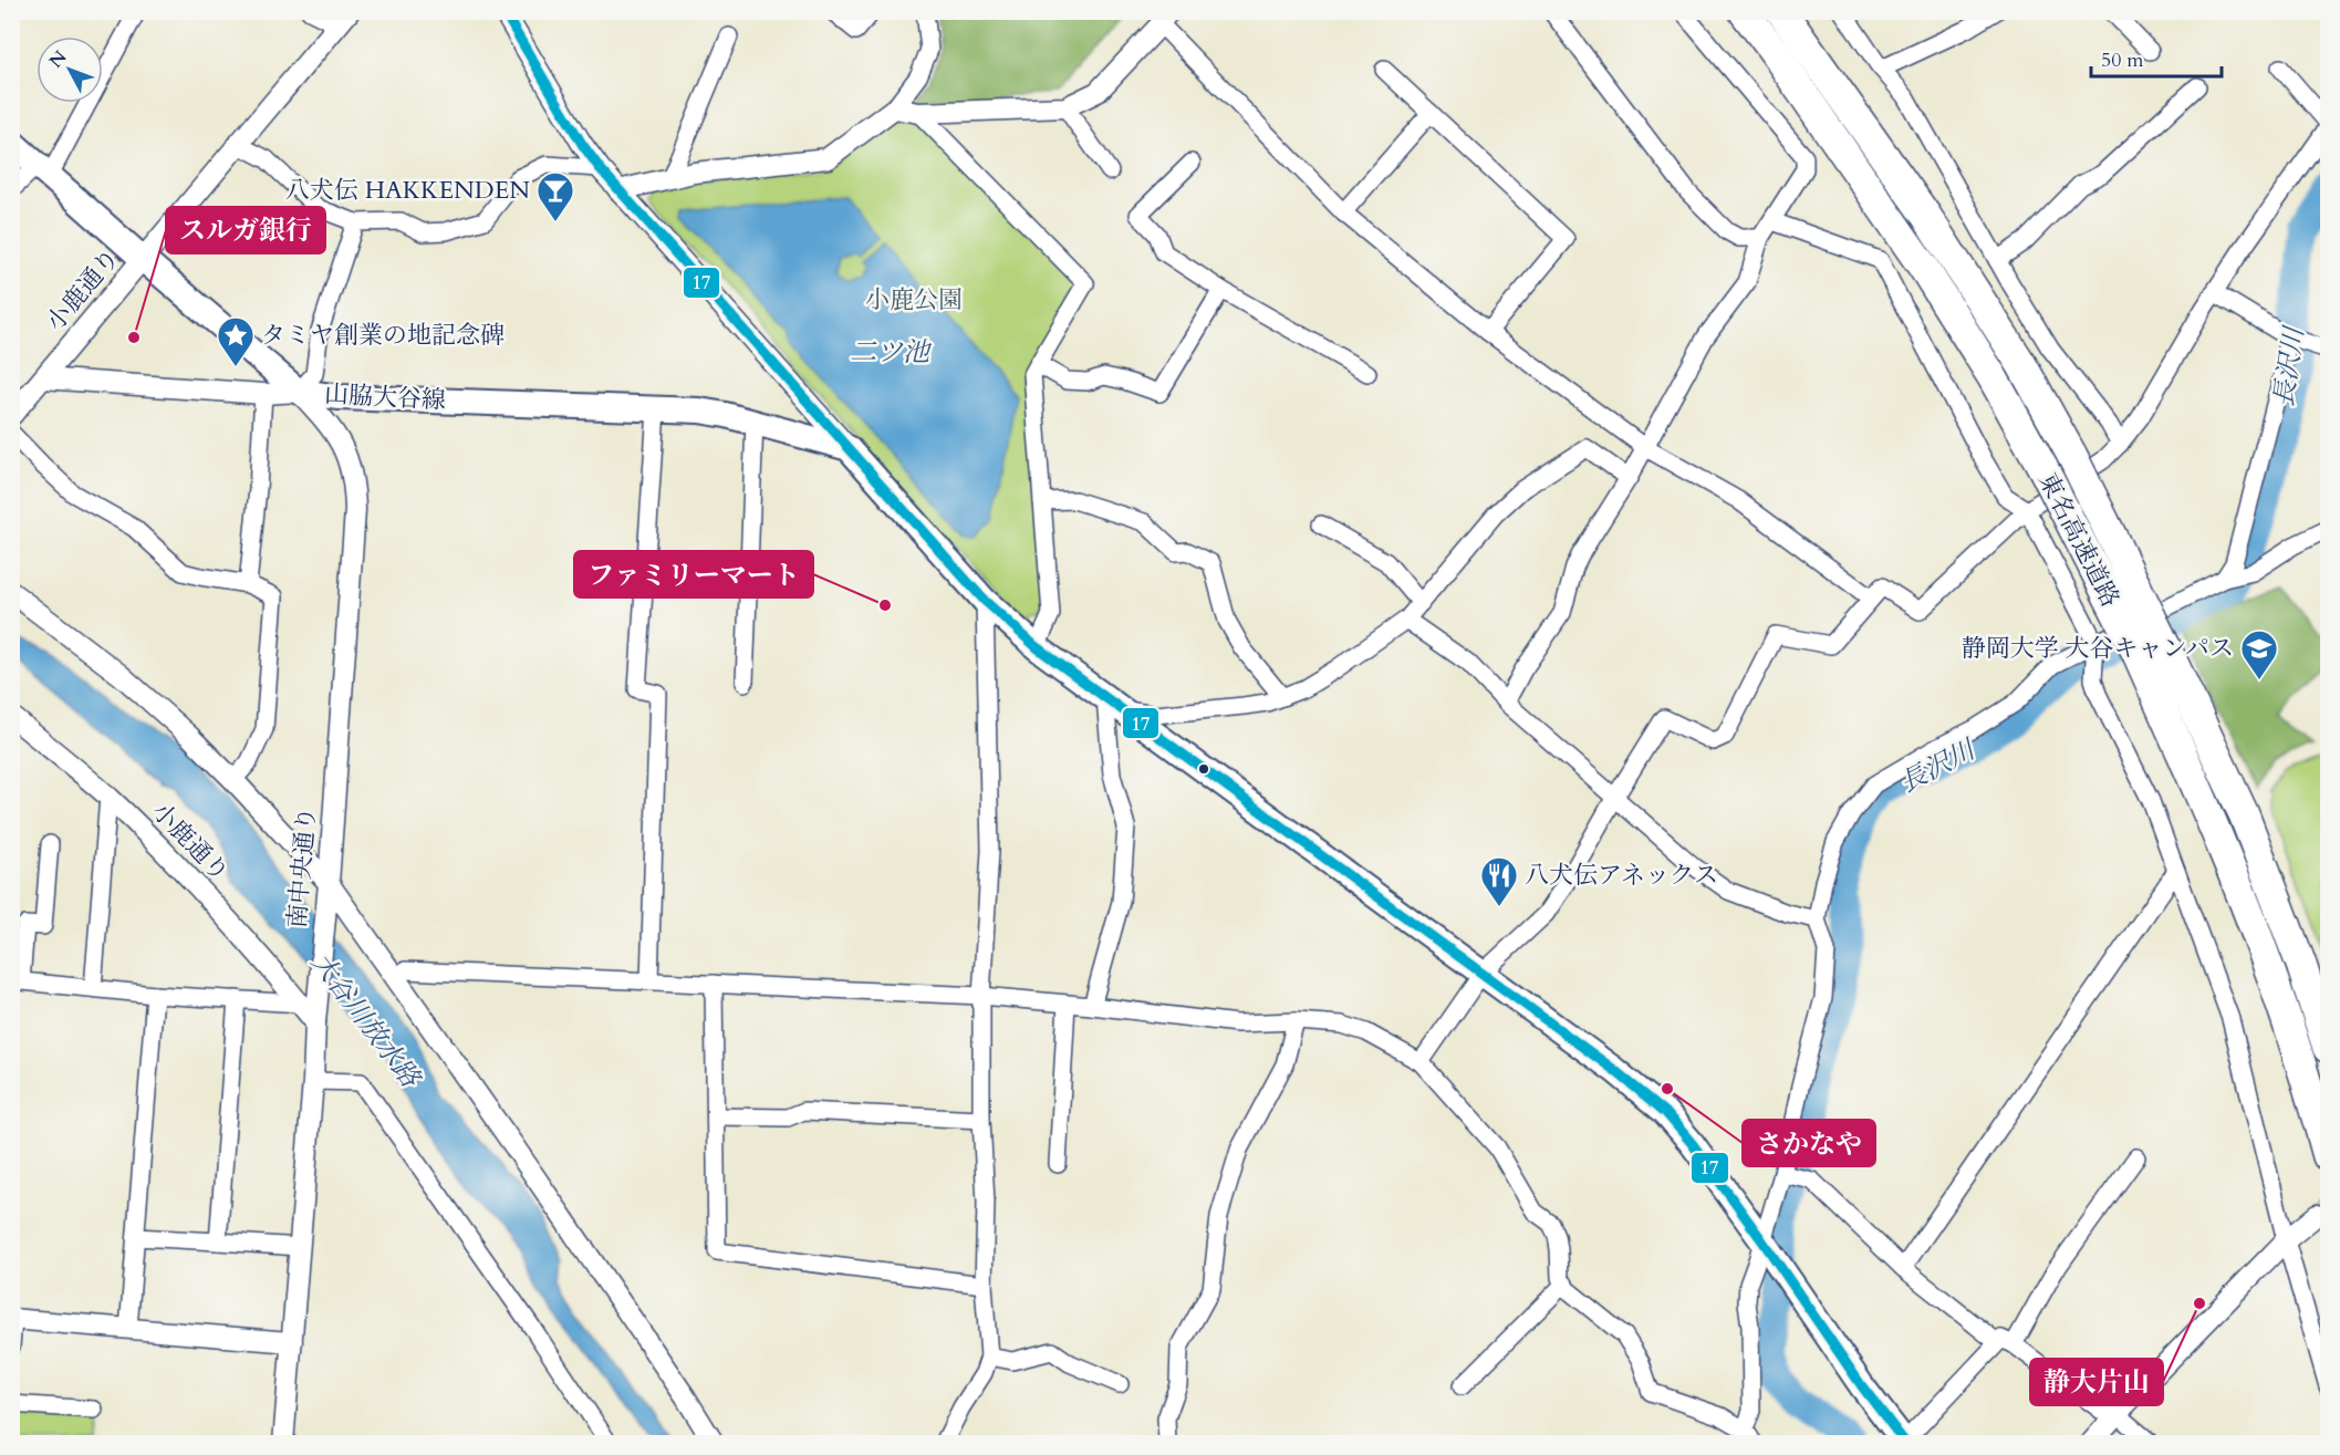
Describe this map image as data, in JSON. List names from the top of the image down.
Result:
{
  "streets": {
    "highway": ["東名高速道路"],
    "main road": ["山脇大谷線"],
    "street": ["小鹿通り", "南中央通り"]
  },
  "crossings": [
    ["小鹿通り", "山脇大谷線"],
    ["小鹿通り", "南中央通り"],
    ["山脇大谷線", "南中央通り"]
  ],
  "water": ["二ツ池", "長沢川", "大谷川放水路"],
  "parks": ["小鹿公園"],
  "places": {
    "bar": ["八犬伝 HAKKENDEN"],
    "other": [
      "スルガ銀行",
      "ファミリーマート",
      "さかなや",
      "静大片山"
    ],
    "place": ["タミヤ創業の地記念碑"],
    "school or university": ["静岡大学 大谷キャンパス"],
    "restaurant": ["八犬伝アネックス"]
  },
  "lines": ["transit line 17"],
  "scale_bar": "50 m",
  "north": "top left"
}
